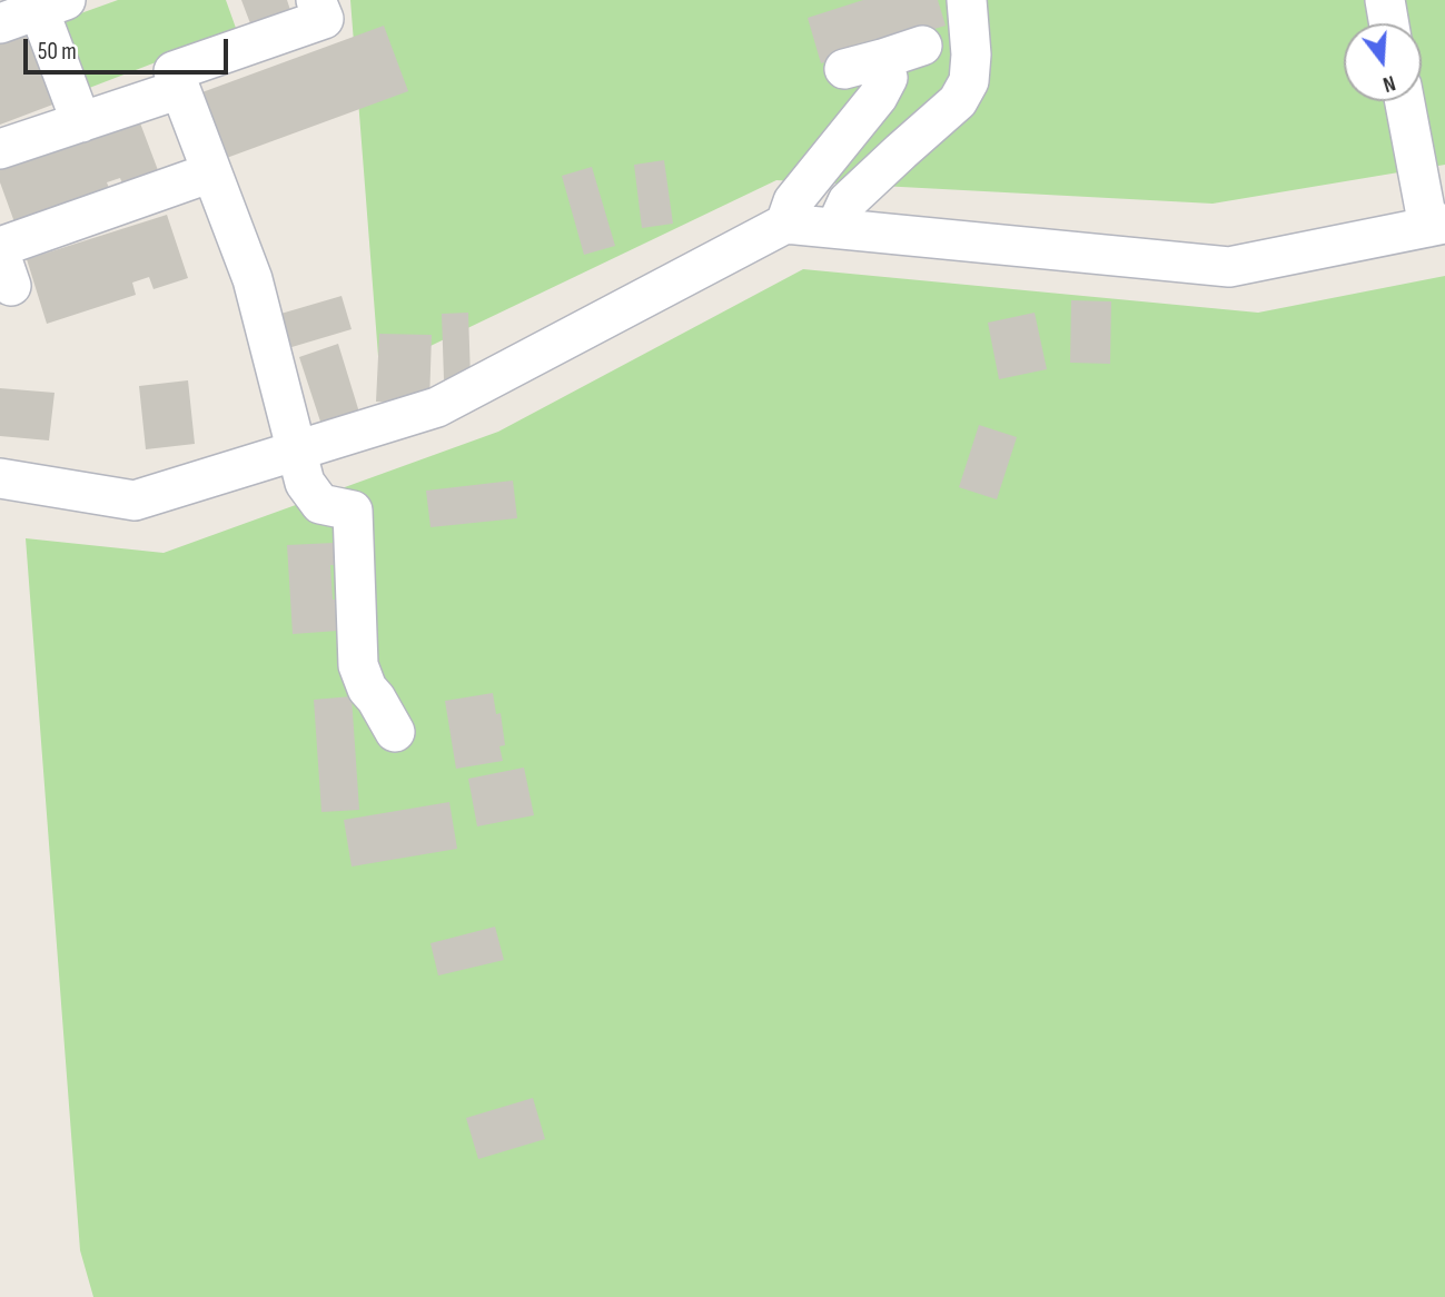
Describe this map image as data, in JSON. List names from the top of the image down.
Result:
{
  "scale_bar": "50 m",
  "north": "bottom"
}
